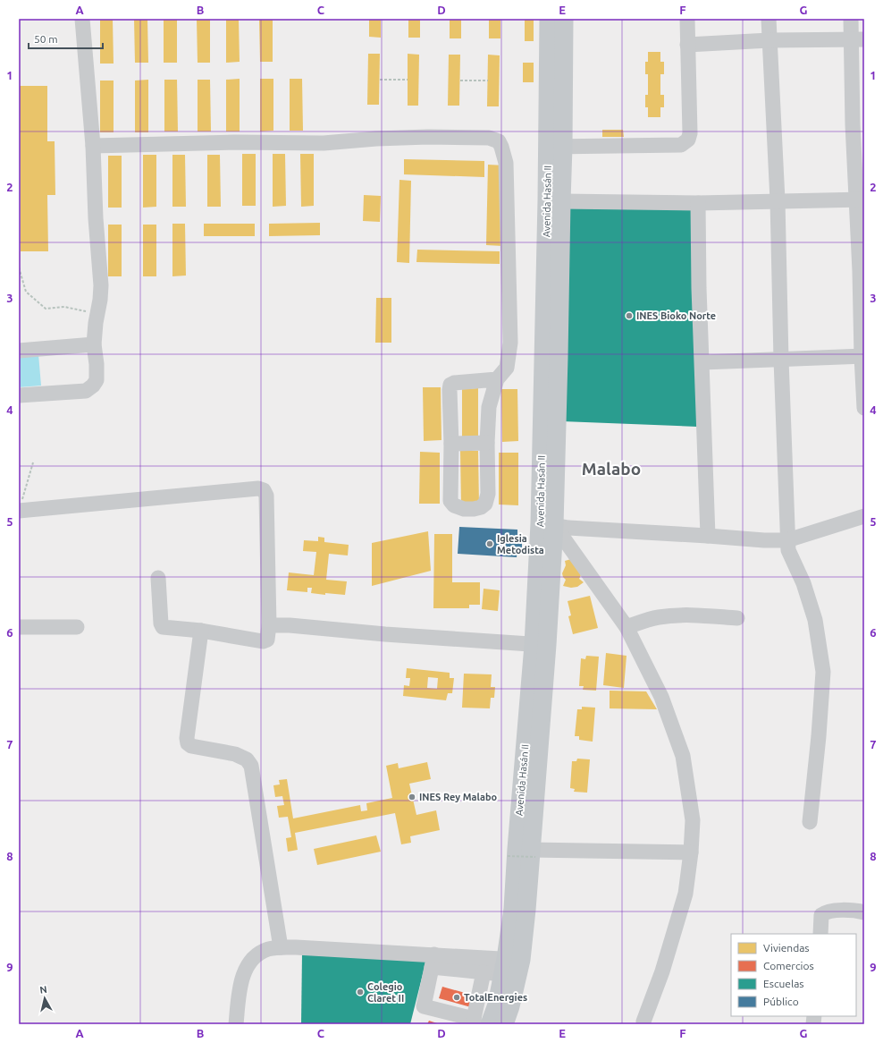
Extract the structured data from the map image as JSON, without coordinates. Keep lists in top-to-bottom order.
{
  "streets": {
    "main road": ["Avenida Hasán II"]
  },
  "districts": ["Malabo"],
  "places": [
    "INES Bioko Norte",
    "Iglesia Metodista",
    "INES Rey Malabo",
    "Colegio Claret II",
    "TotalEnergies"
  ],
  "legend": [
    "Viviendas",
    "Comercios",
    "Escuelas",
    "Público"
  ],
  "scale_bar": "50 m",
  "north": "top",
  "grid": {
    "columns": [
      "A",
      "B",
      "C",
      "D",
      "E",
      "F",
      "G"
    ],
    "rows": [
      "1",
      "2",
      "3",
      "4",
      "5",
      "6",
      "7",
      "8",
      "9"
    ]
  }
}
